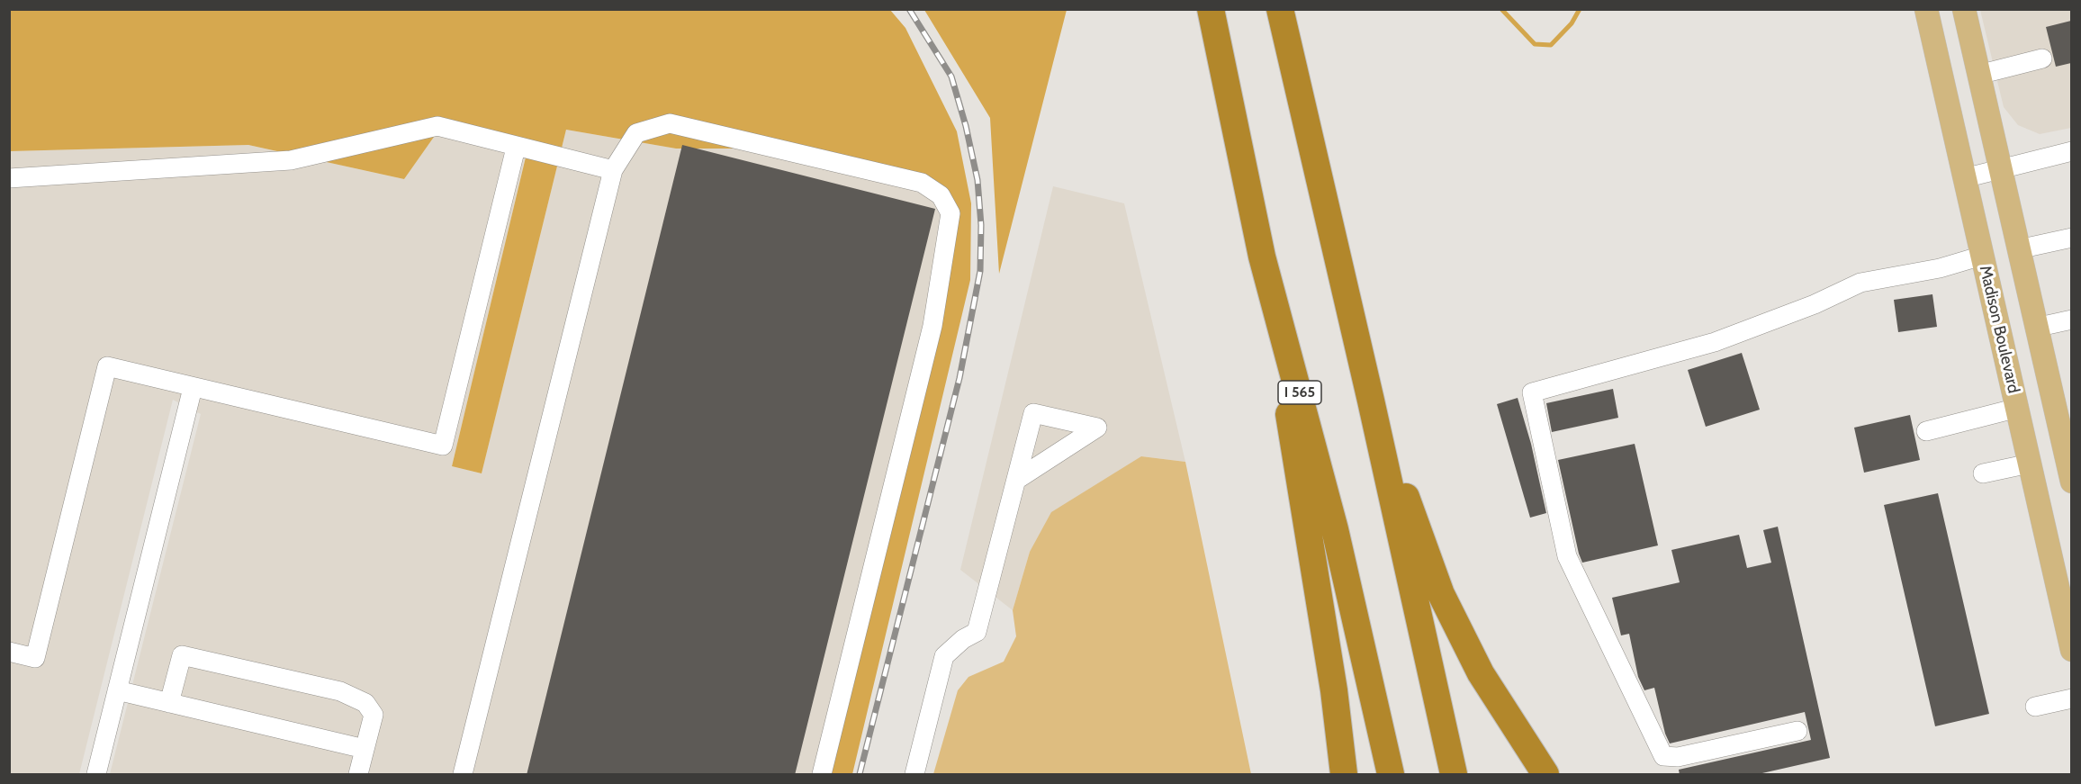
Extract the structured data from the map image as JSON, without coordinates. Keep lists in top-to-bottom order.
{
  "streets": {
    "highway": ["I 565"],
    "main road": ["Madison Boulevard"]
  }
}
